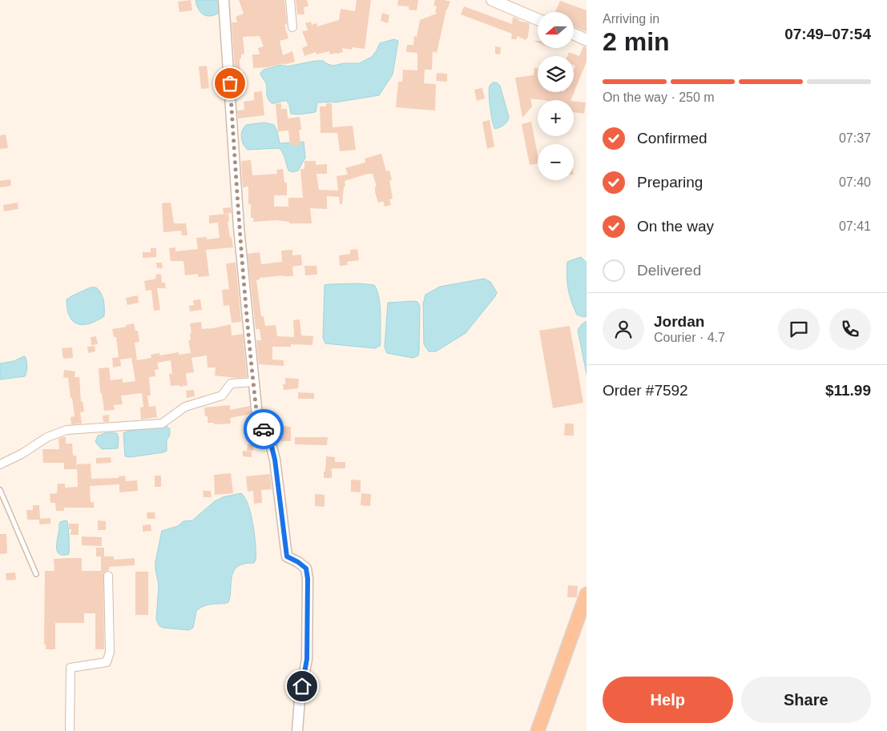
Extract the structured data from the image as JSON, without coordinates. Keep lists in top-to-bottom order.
{
  "north": "left",
  "page": {
    "heading": ["2 min", "Arriving in", "07:49–07:54"],
    "panel": [
      "Jordan",
      "Courier · 4.7",
      "Order #7592",
      "$11.99"
    ],
    "map_buttons": ["+", "−"],
    "bar": "On the way · 250 m",
    "list": [
      ["Confirmed", "07:37"],
      ["Preparing", "07:40"],
      ["On the way", "07:41"],
      "Delivered"
    ],
    "buttons": ["Help", "Share"]
  }
}
